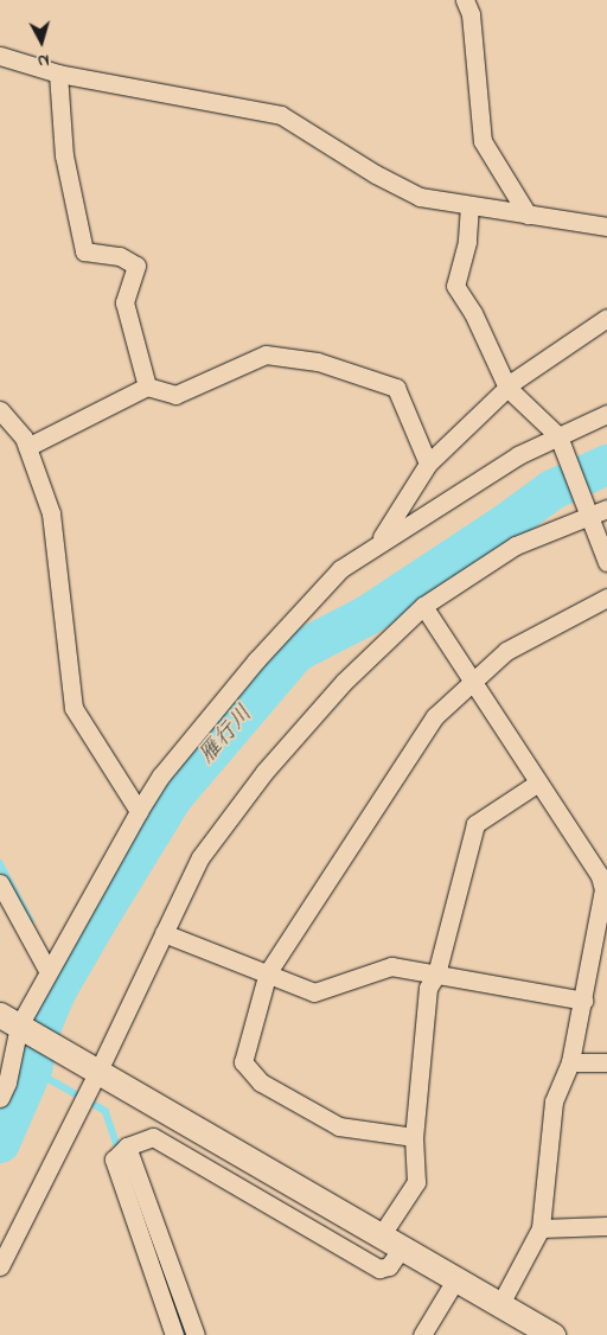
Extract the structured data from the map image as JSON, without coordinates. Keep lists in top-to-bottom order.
{
  "water": ["雁行川"],
  "north": "bottom"
}
